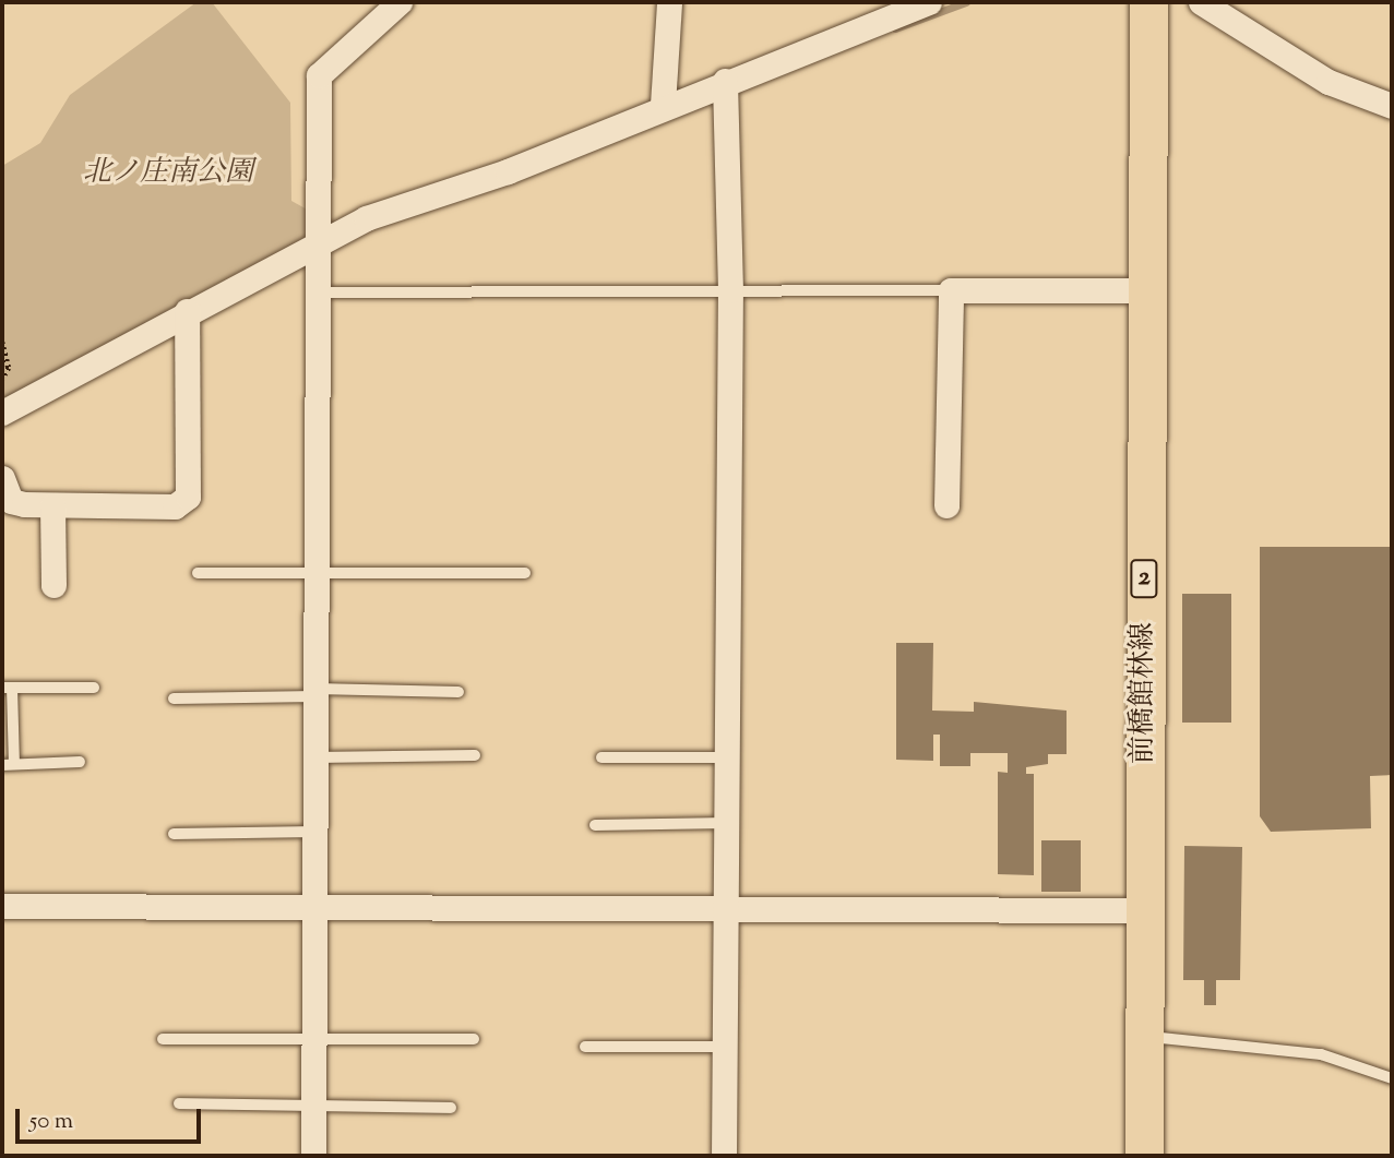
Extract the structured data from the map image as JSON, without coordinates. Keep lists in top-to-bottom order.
{
  "streets": {
    "main road": ["2", "前橋館林線"]
  },
  "parks": ["北ノ庄南公園"],
  "scale_bar": "50 m"
}
